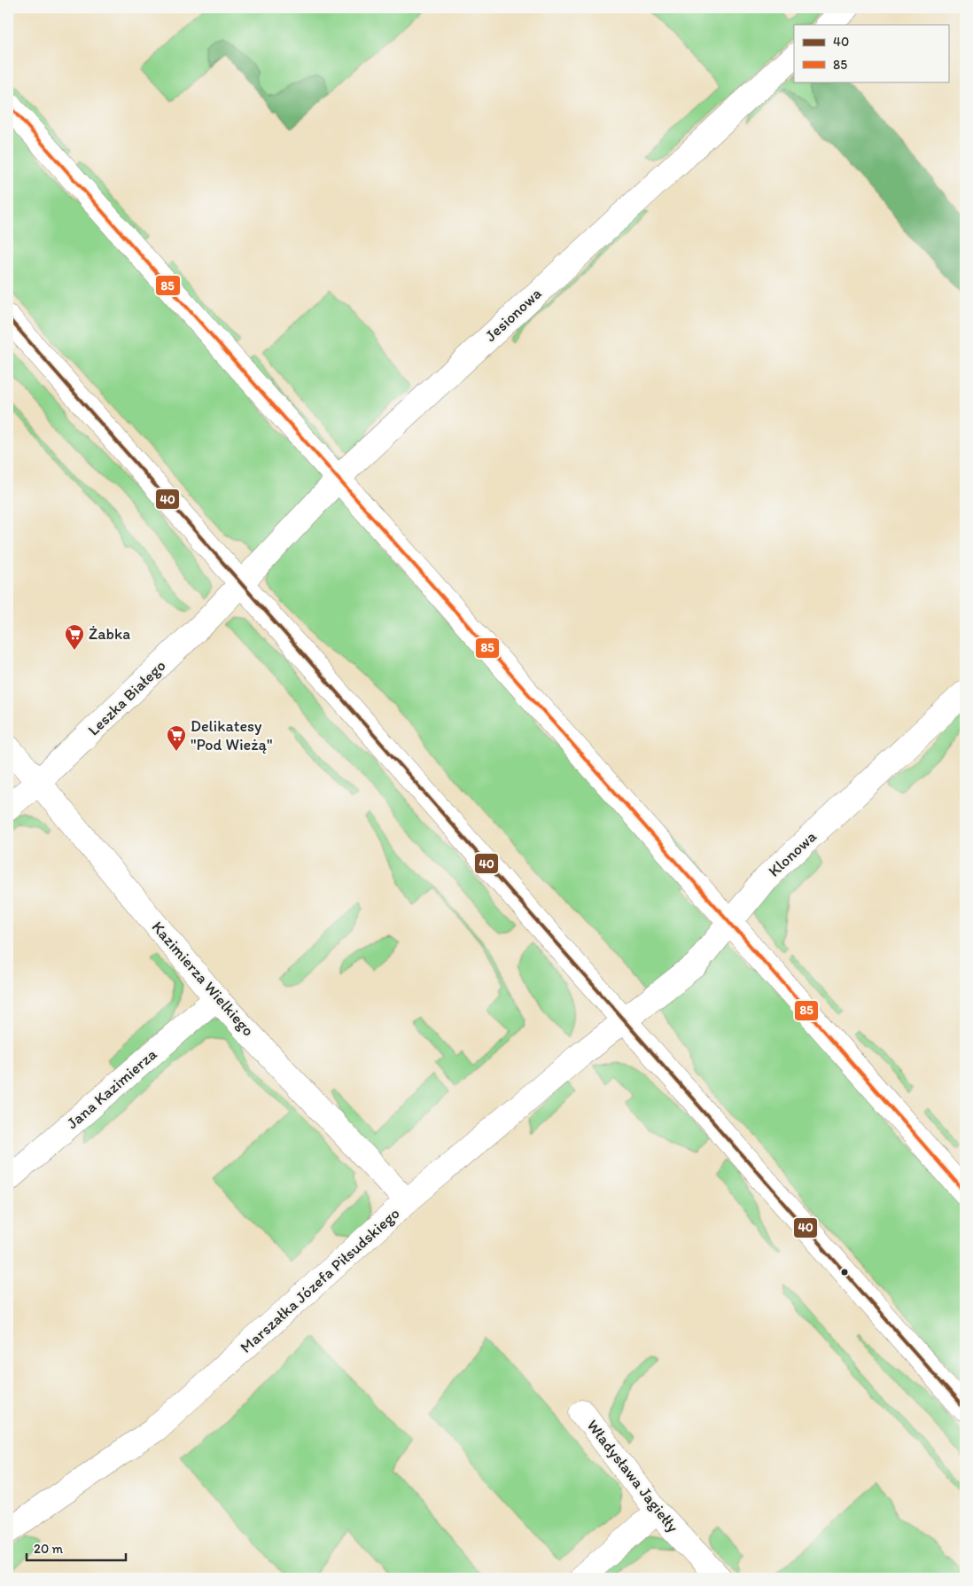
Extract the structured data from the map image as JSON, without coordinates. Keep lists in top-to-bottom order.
{
  "streets": {
    "street": [
      "Jesionowa",
      "Leszka Białego",
      "Klonowa",
      "Kazimierza Wielkiego",
      "Jana Kazimierza",
      "Marszałka Józefa Piłsudskiego",
      "Władysława Jagiełły"
    ]
  },
  "crossings": [
    ["Jesionowa", "Leszka Białego"],
    ["Leszka Białego", "Kazimierza Wielkiego"],
    ["Klonowa", "Marszałka Józefa Piłsudskiego"],
    ["Kazimierza Wielkiego", "Jana Kazimierza"],
    ["Kazimierza Wielkiego", "Marszałka Józefa Piłsudskiego"]
  ],
  "places": {
    "supermarket": ["Żabka", "Delikatesy \"Pod Wieżą\""]
  },
  "lines": ["transit line 85", "transit line 40"],
  "legend": ["40", "85"],
  "scale_bar": "20 m"
}
